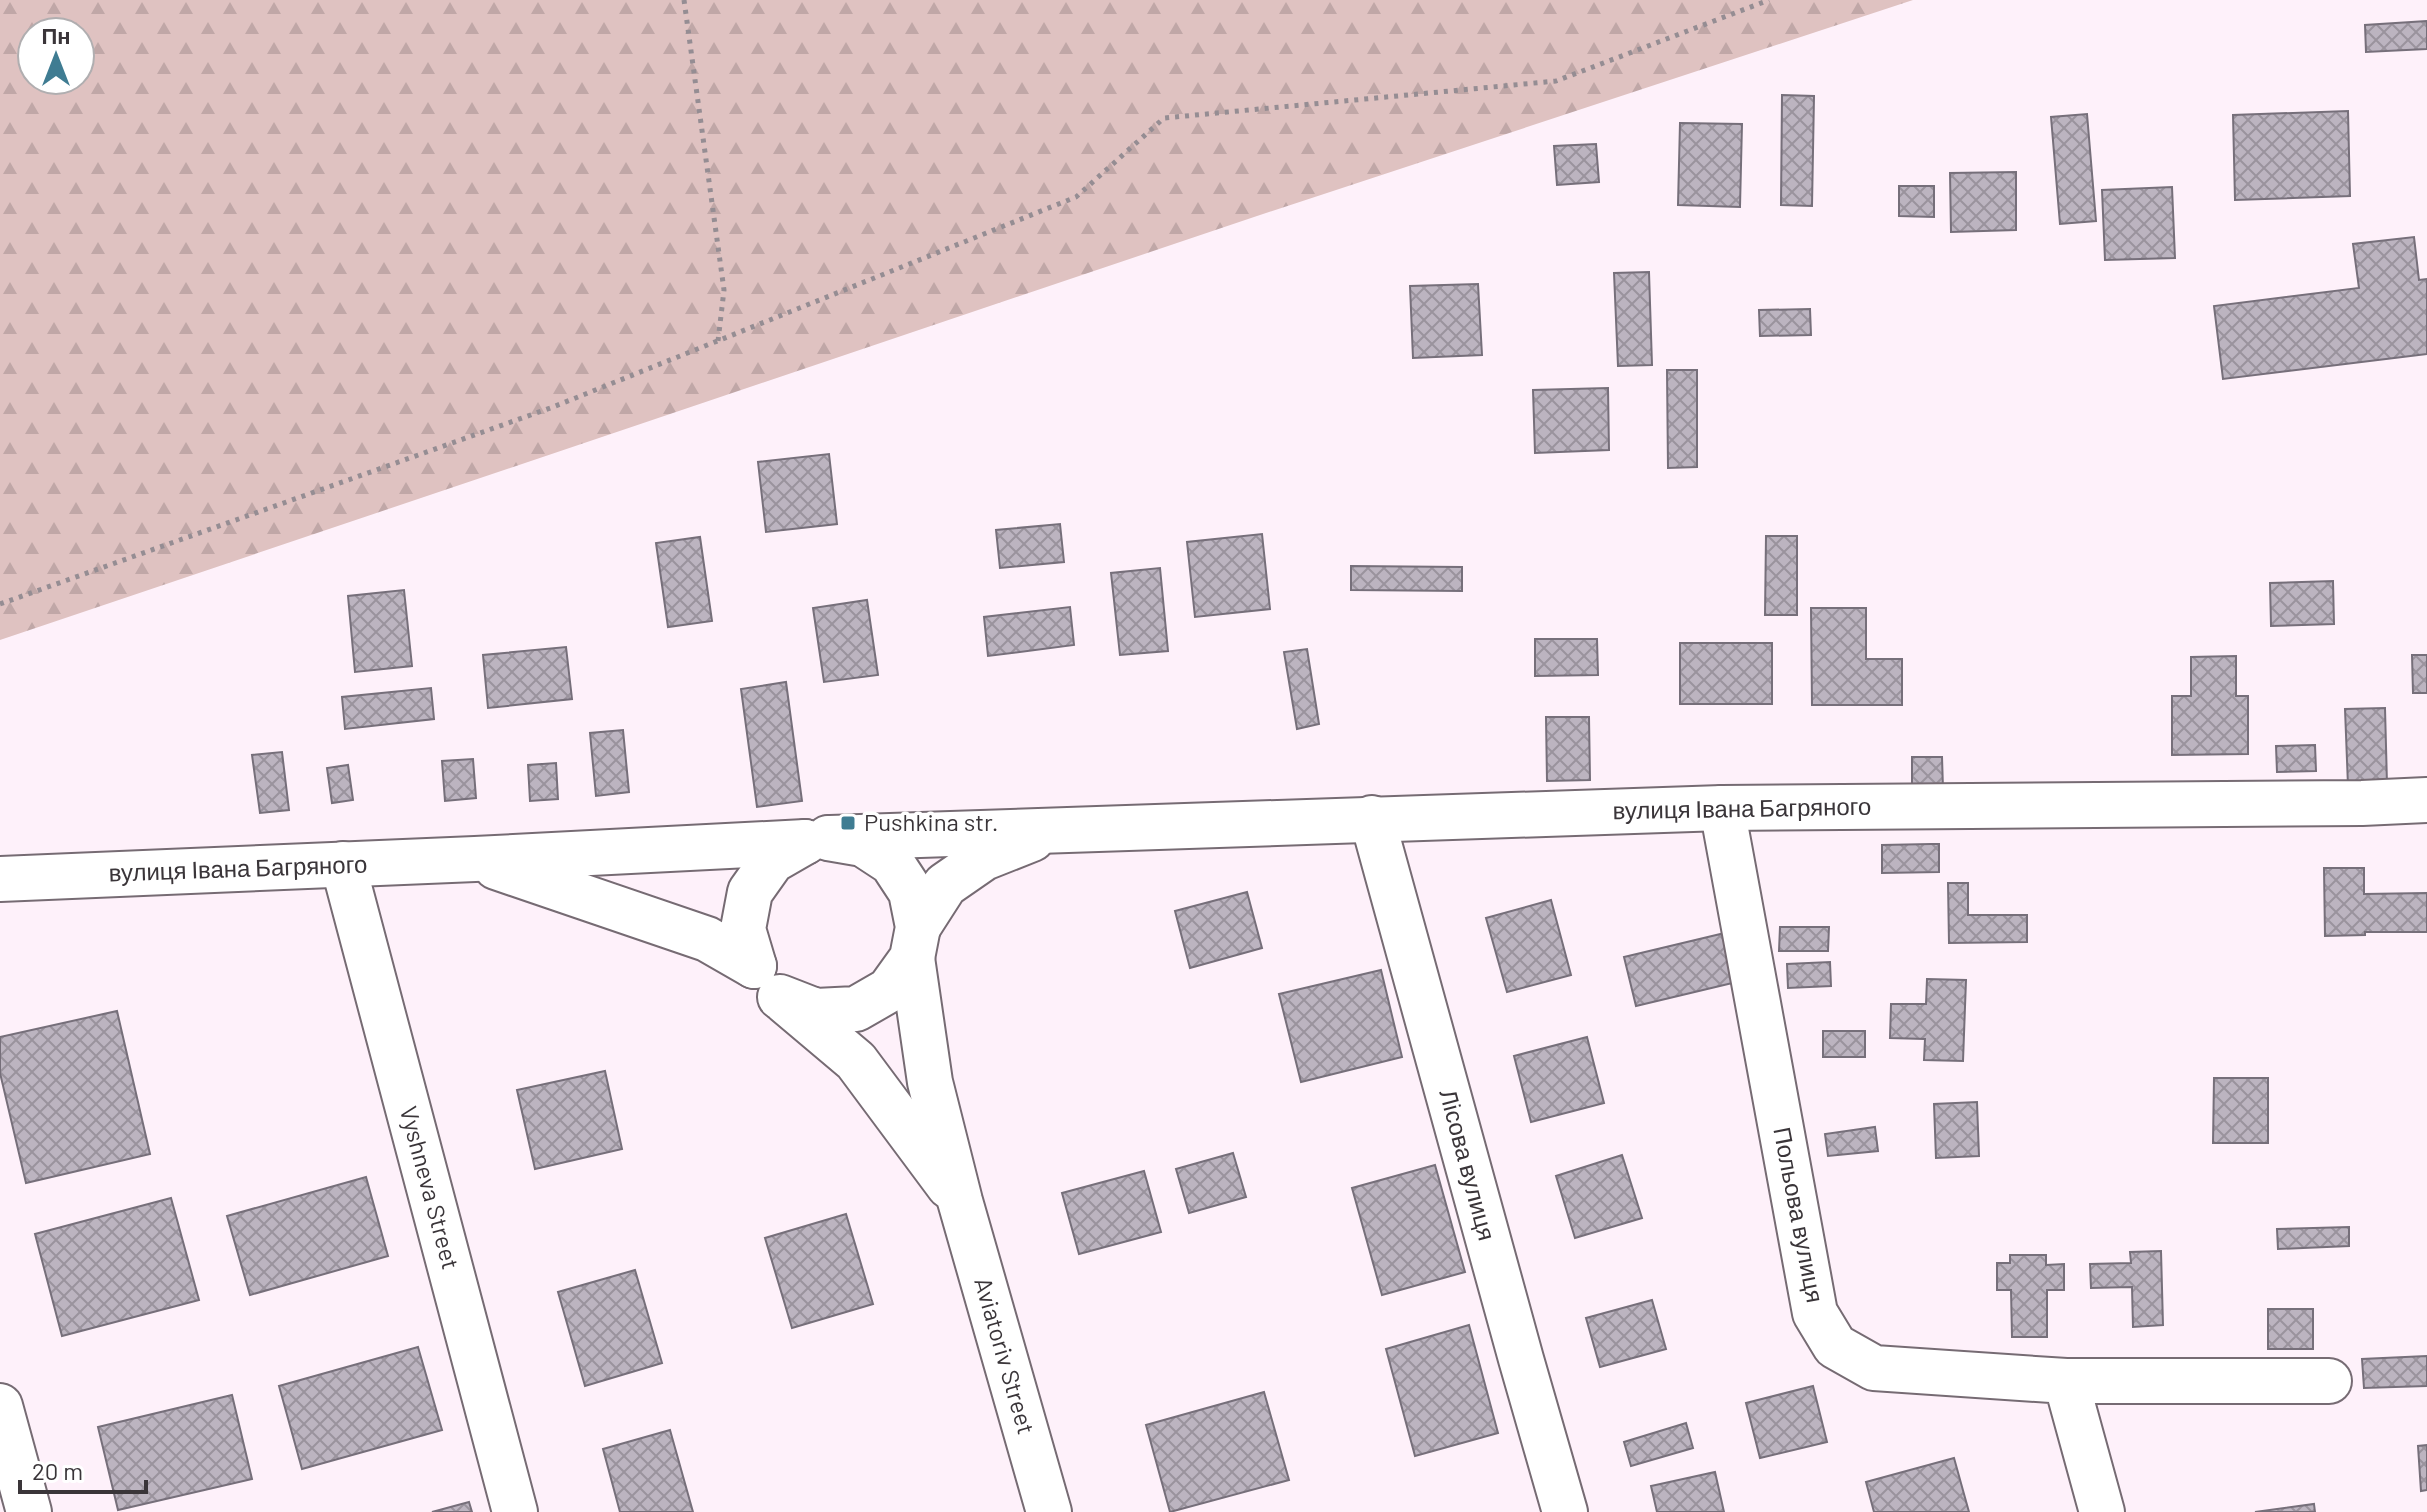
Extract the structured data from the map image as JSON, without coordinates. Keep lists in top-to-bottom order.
{
  "streets": {
    "street": [
      "вулиця Івана Багряного",
      "Лісова вулиця",
      "Vyshneva Street",
      "Польова вулиця",
      "Aviatoriv Street"
    ]
  },
  "crossings": [
    ["вулиця Івана Багряного", "Лісова вулиця"],
    ["вулиця Івана Багряного", "Vyshneva Street"],
    ["вулиця Івана Багряного", "Польова вулиця"],
    ["вулиця Івана Багряного", "Aviatoriv Street"]
  ],
  "places": {
    "transit": ["Pushkina str."]
  },
  "scale_bar": "20 m",
  "north": "top"
}
